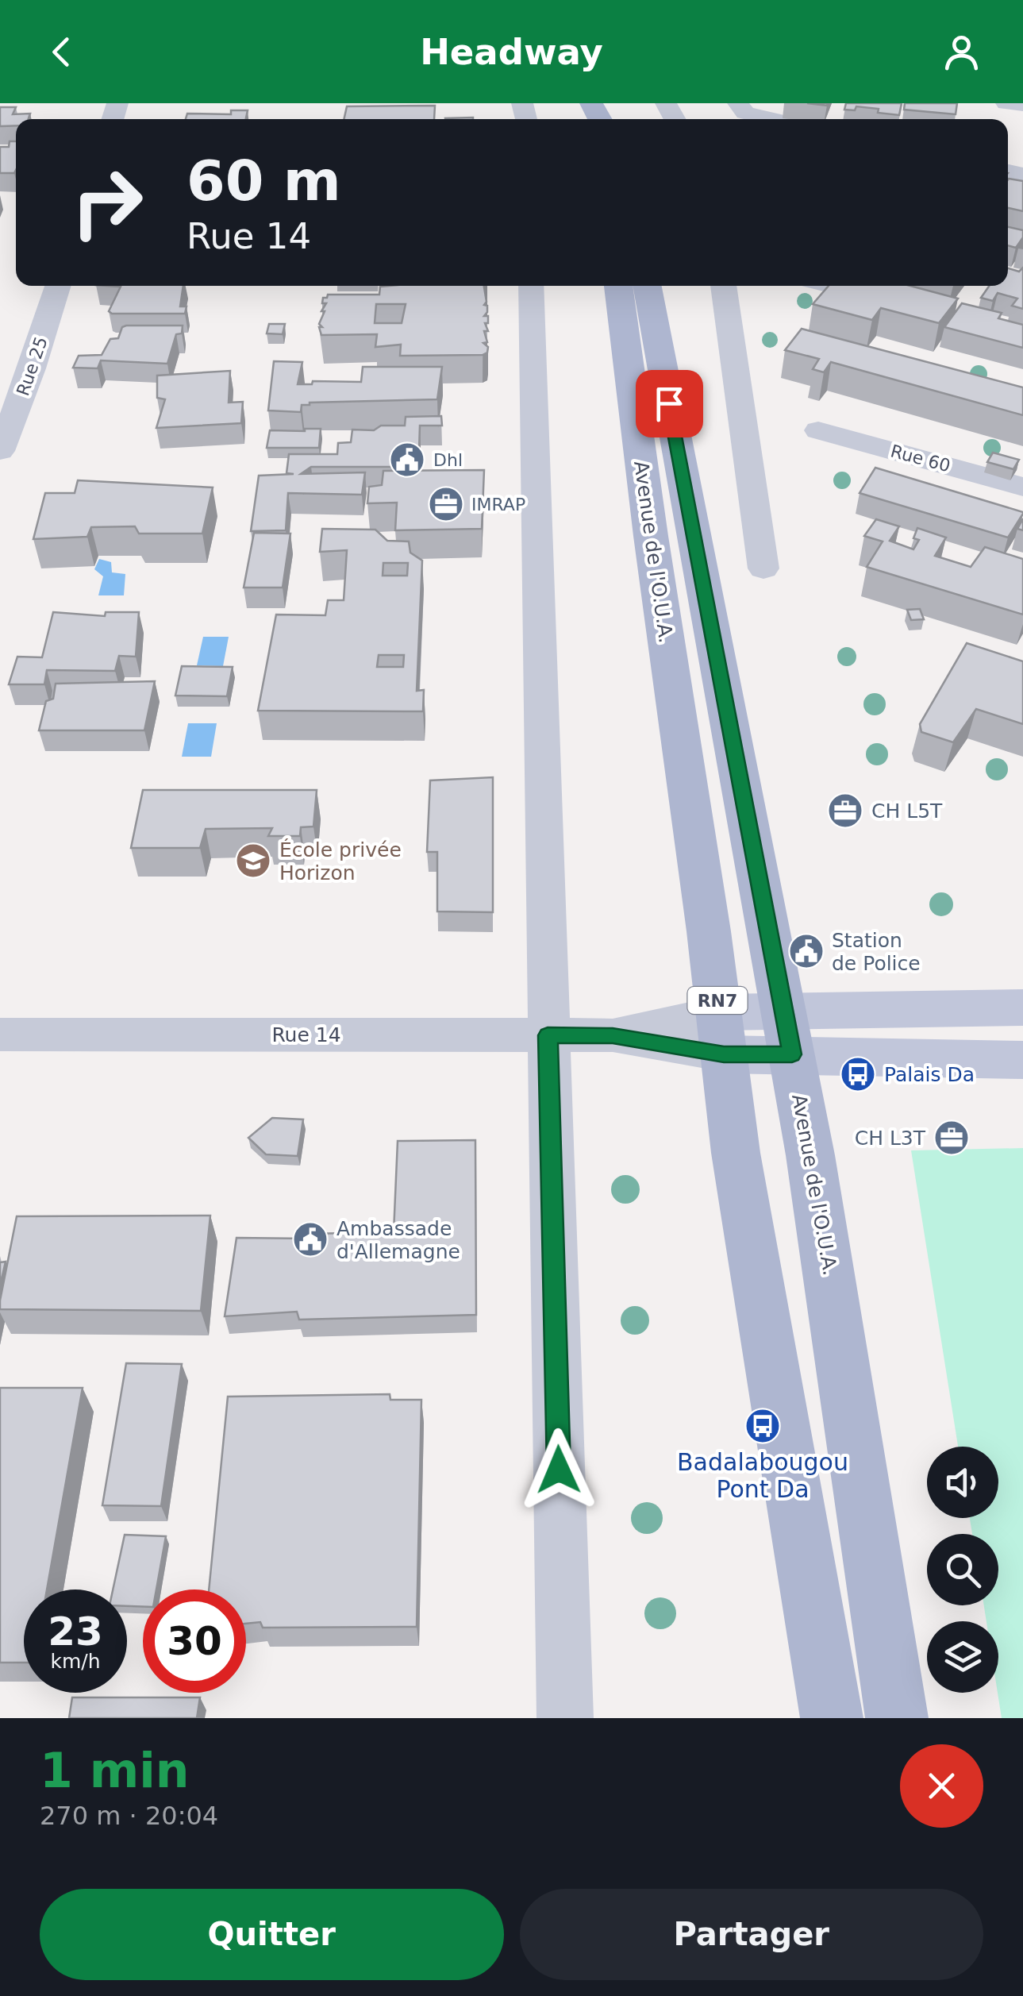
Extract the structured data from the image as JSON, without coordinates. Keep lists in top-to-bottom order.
{
  "streets": {
    "main road": ["Avenue de l'O.U.A.", "RN7"],
    "street": ["Rue 25", "Rue 60", "Rue 14"]
  },
  "crossings": [
    ["Avenue de l'O.U.A.", "Rue 14"]
  ],
  "places": {
    "public building": ["Dhl", "Station de Police", "Ambassade d'Allemagne"],
    "office": ["IMRAP", "CH L5T", "CH L3T"],
    "school or university": ["École privée Horizon"],
    "bus stop": ["Palais Da", "Badalabougou Pont Da"]
  },
  "page": {
    "header": "Headway",
    "turn": ["60 m", "Rue 14"],
    "speed": "23 km/h",
    "limit": "30",
    "heading": ["1 min", "270 m · 20:04"],
    "buttons": ["Quitter", "Partager"]
  }
}
